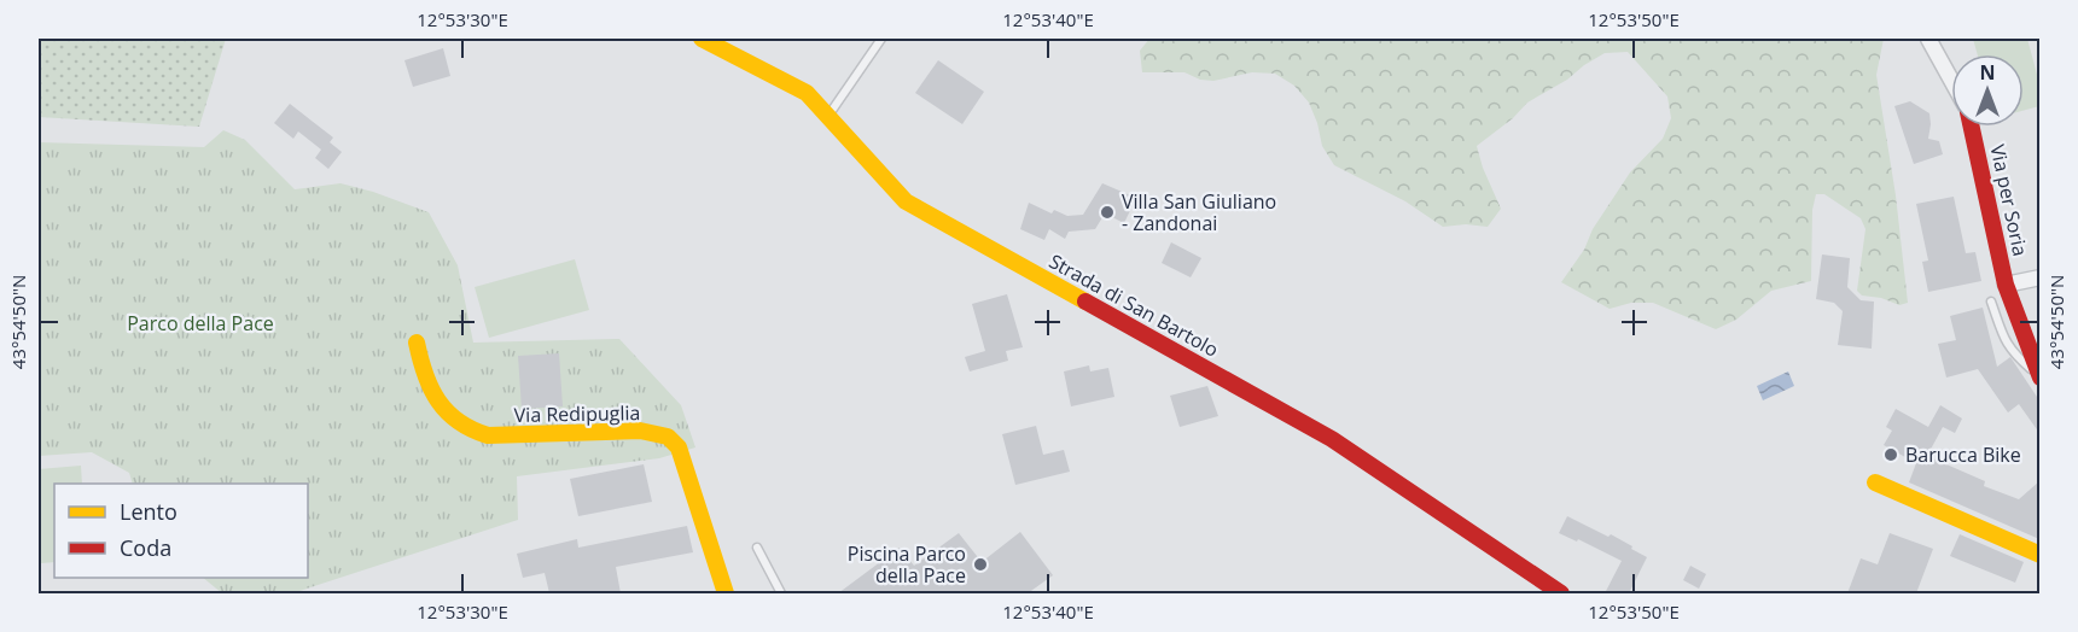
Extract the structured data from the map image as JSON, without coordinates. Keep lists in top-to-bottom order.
{
  "streets": {
    "street": ["Via per Soria", "Strada di San Bartolo", "Via Redipuglia"]
  },
  "parks": ["Parco della Pace"],
  "places": ["Villa San Giuliano - Zandonai", "Barucca Bike", "Piscina Parco della Pace"],
  "legend": ["Lento", "Coda"],
  "north": "top",
  "coordinates": [
    "12°53'30\"E",
    "12°53'40\"E",
    "12°53'50\"E",
    "43°54'50\"N"
  ]
}
